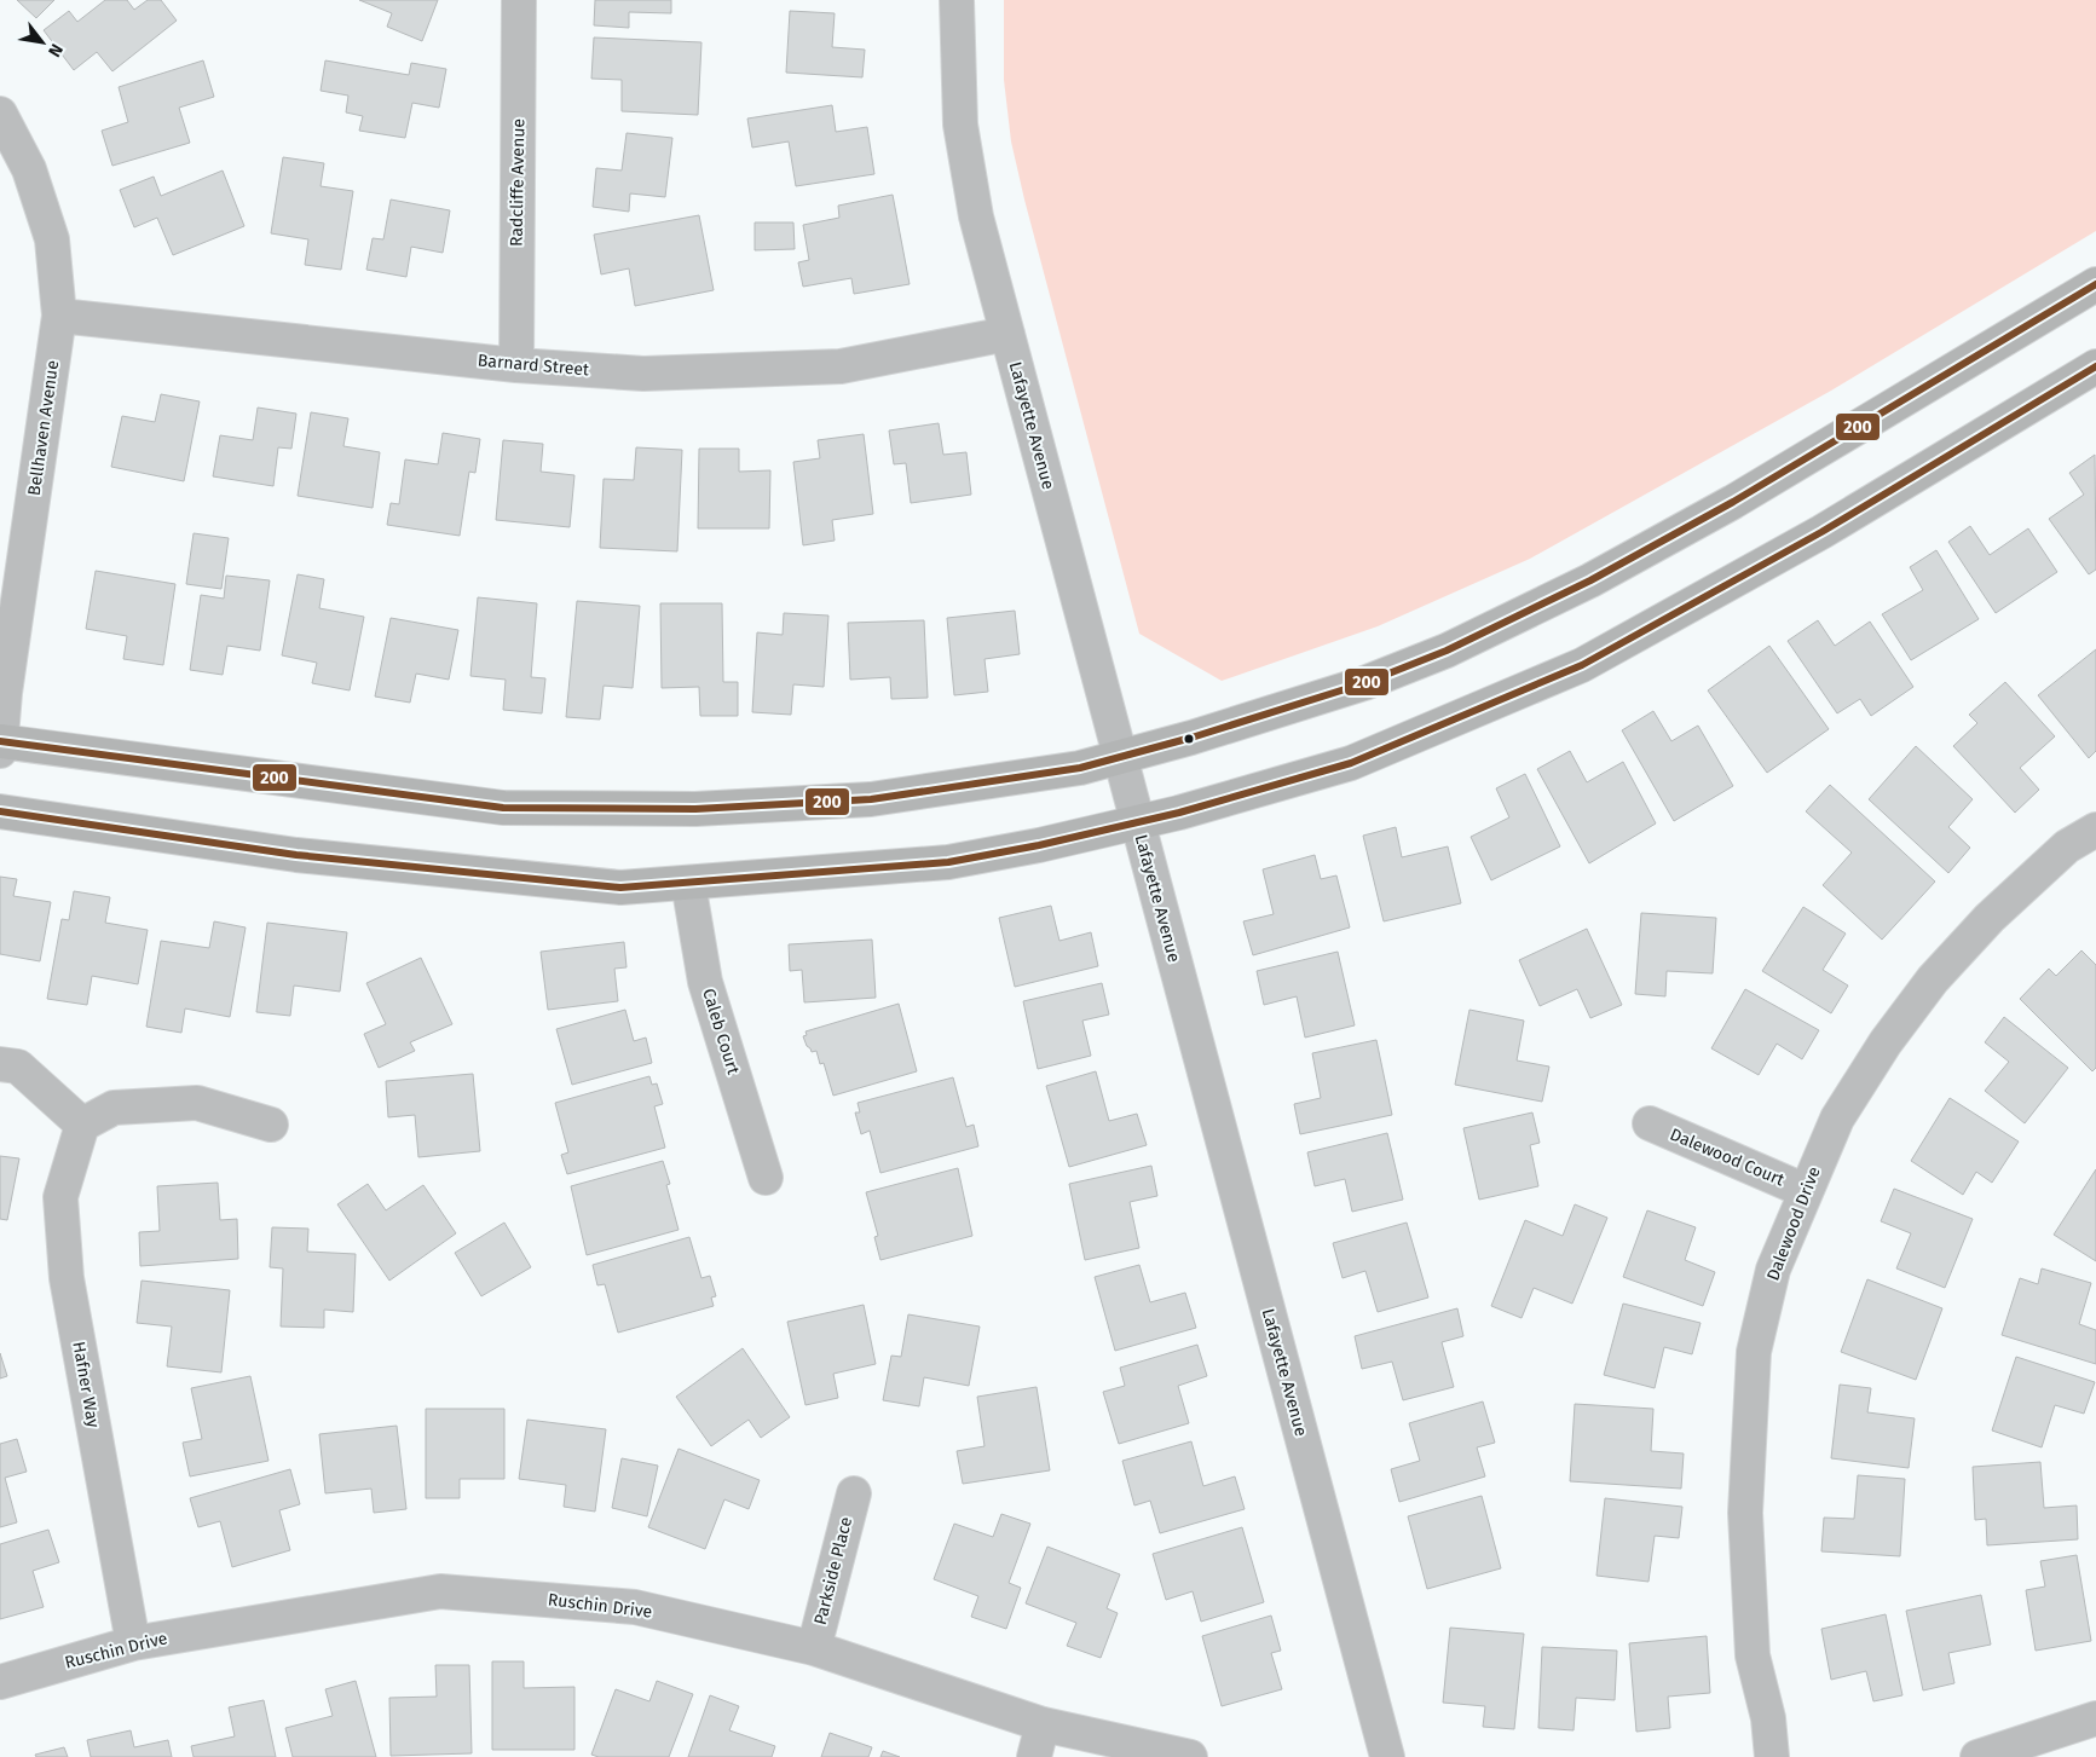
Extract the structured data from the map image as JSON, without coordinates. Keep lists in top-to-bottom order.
{
  "streets": {
    "street": [
      "Radcliffe Avenue",
      "Barnard Street",
      "Lafayette Avenue",
      "Bellhaven Avenue",
      "Caleb Court",
      "Dalewood Court",
      "Dalewood Drive",
      "Hafner Way",
      "Parkside Place",
      "Ruschin Drive"
    ]
  },
  "crossings": [
    ["Radcliffe Avenue", "Barnard Street"],
    ["Barnard Street", "Lafayette Avenue"],
    ["Barnard Street", "Bellhaven Avenue"],
    ["Dalewood Court", "Dalewood Drive"],
    ["Hafner Way", "Ruschin Drive"],
    ["Parkside Place", "Ruschin Drive"]
  ],
  "lines": ["transit line 200"],
  "north": "bottom right"
}
